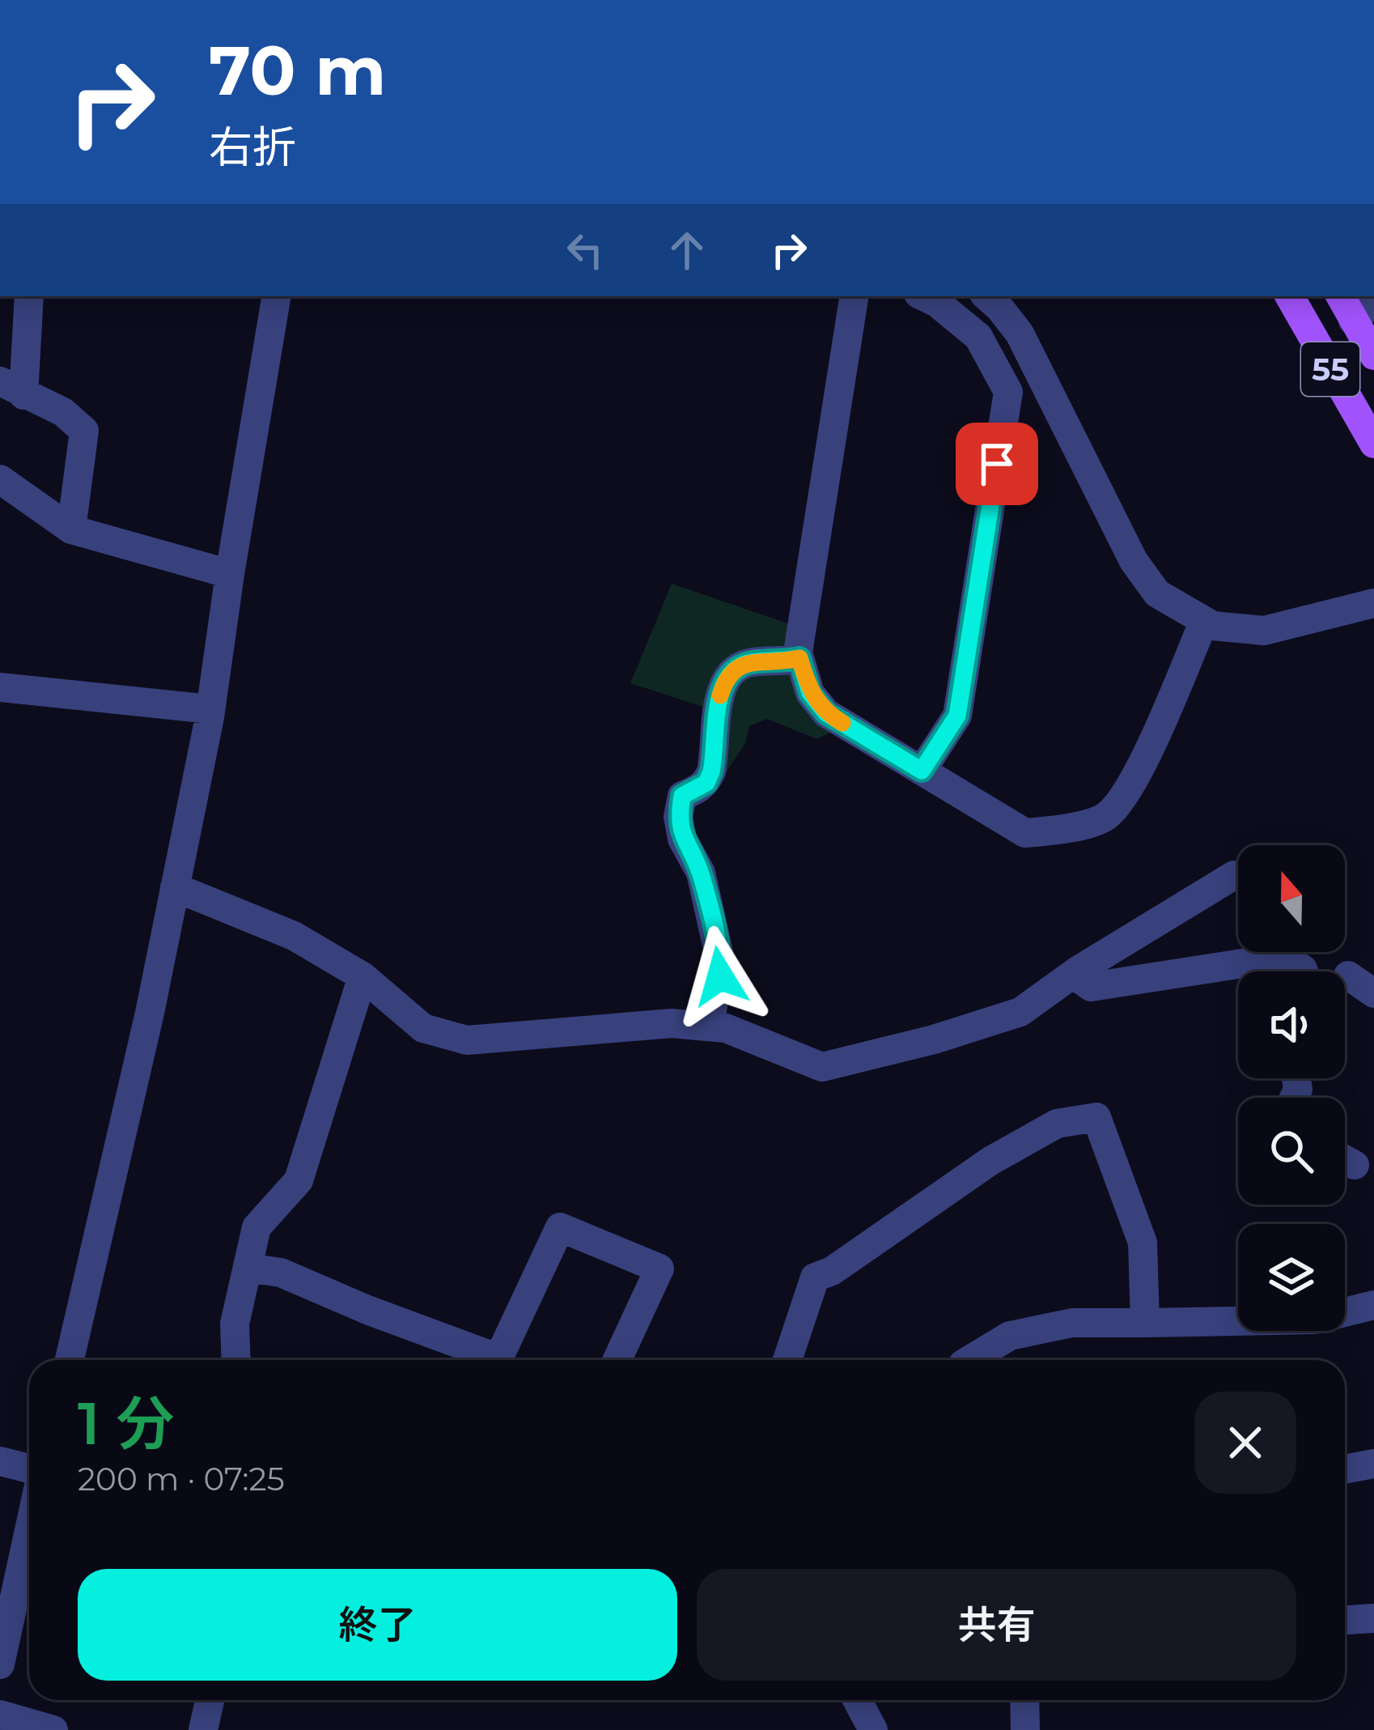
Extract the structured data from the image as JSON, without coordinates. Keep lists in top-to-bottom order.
{
  "streets": {
    "main road": ["55"]
  },
  "north": "top",
  "page": {
    "turn": ["70 m", "右折"],
    "heading": ["1 分", "200 m · 07:25"],
    "buttons": ["終了", "共有"]
  }
}
